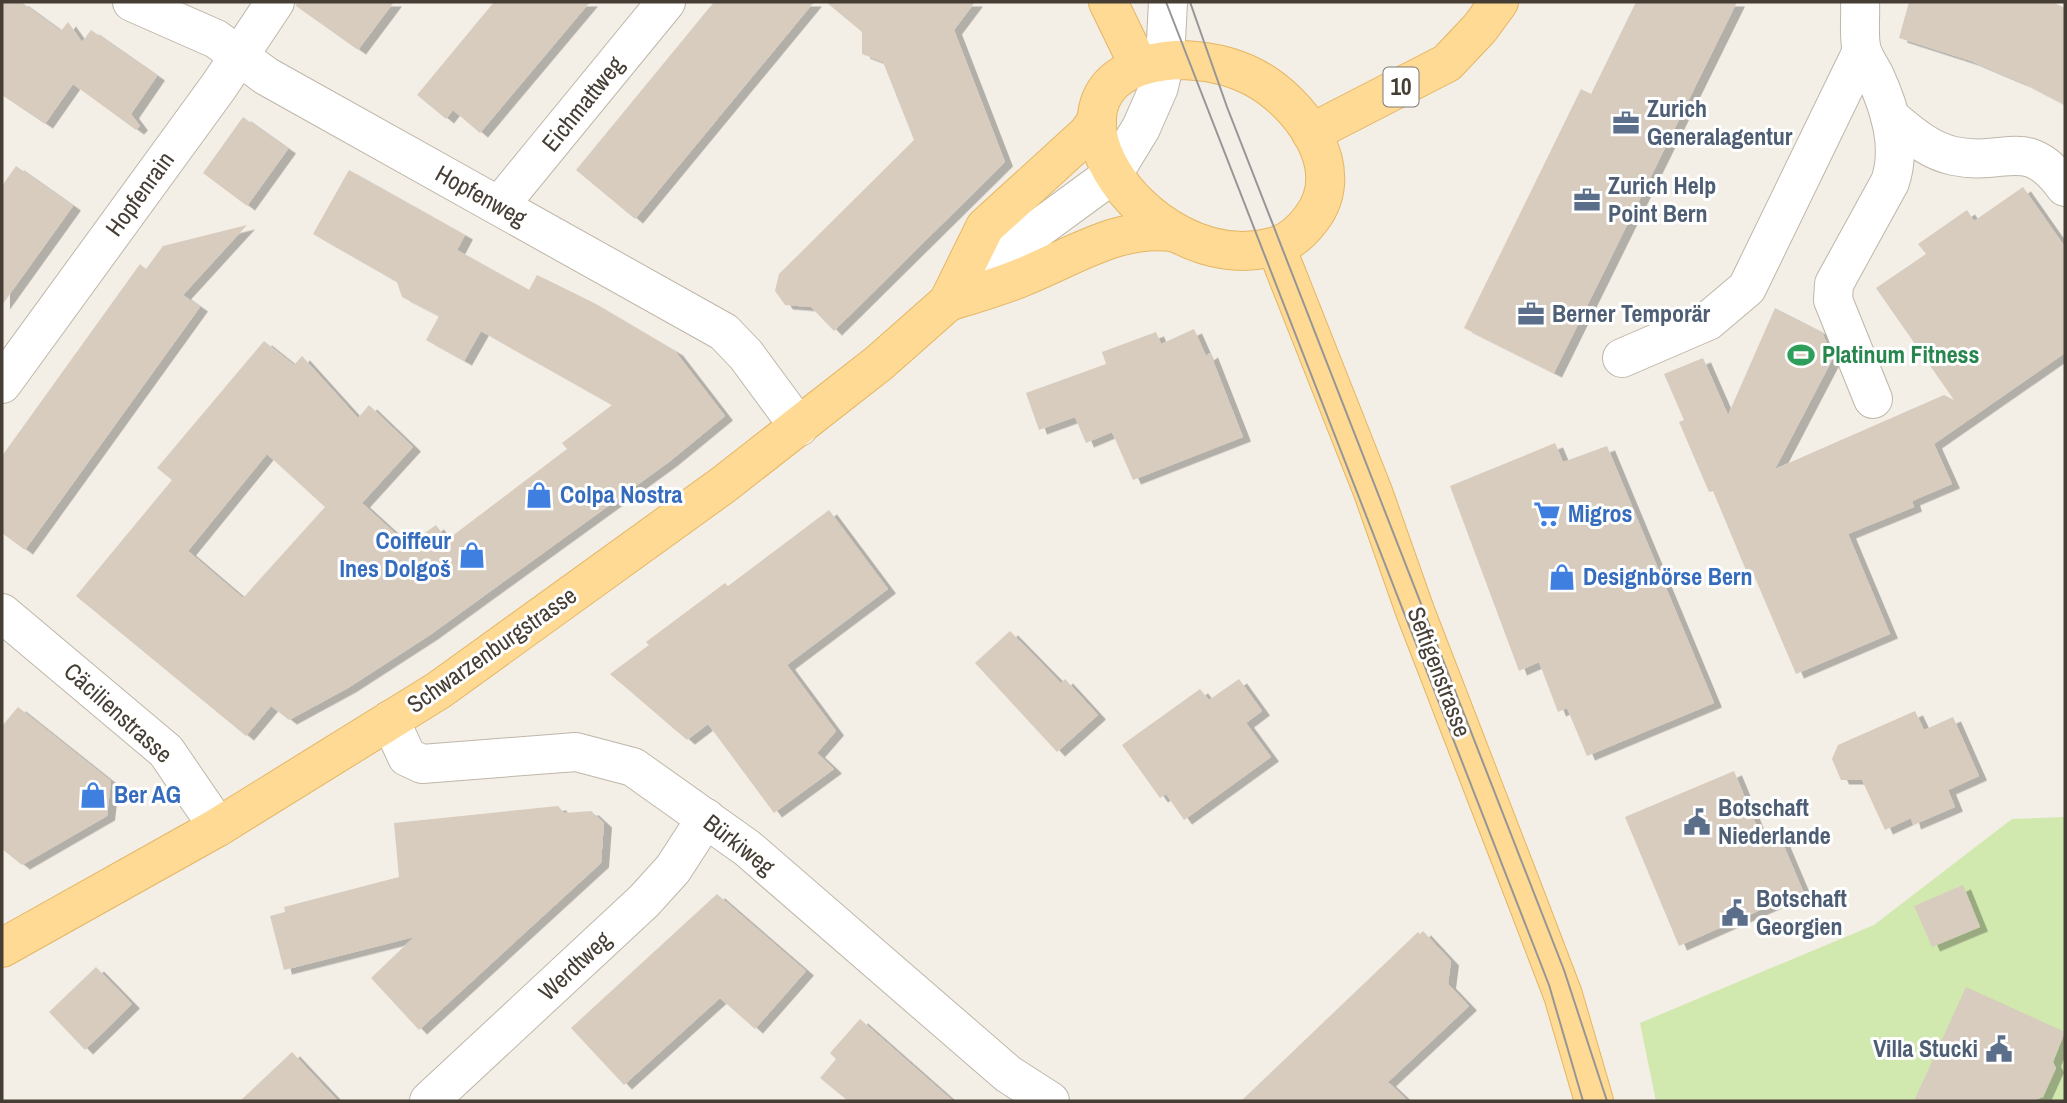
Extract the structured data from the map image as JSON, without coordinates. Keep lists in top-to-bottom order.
{
  "streets": {
    "main road": ["10", "Schwarzenburgstrasse", "Seftigenstrasse"],
    "street": [
      "Eichmattweg",
      "Hopfenrain",
      "Hopfenweg",
      "Cäcilienstrasse",
      "Bürkiweg",
      "Werdtweg"
    ]
  },
  "crossings": [
    ["10", "Schwarzenburgstrasse"],
    ["10", "Seftigenstrasse"],
    ["Eichmattweg", "Hopfenweg"],
    ["Hopfenrain", "Hopfenweg"],
    ["Hopfenweg", "Schwarzenburgstrasse"],
    ["Schwarzenburgstrasse", "Seftigenstrasse"],
    ["Schwarzenburgstrasse", "Cäcilienstrasse"],
    ["Schwarzenburgstrasse", "Bürkiweg"],
    ["Bürkiweg", "Werdtweg"]
  ],
  "places": {
    "office": ["Zurich Generalagentur", "Zurich Help Point Bern", "Berner Temporär"],
    "sports": ["Platinum Fitness"],
    "shop": [
      "Colpa Nostra",
      "Coiffeur Ines Dolgoš",
      "Designbörse Bern",
      "Ber AG"
    ],
    "supermarket": ["Migros"],
    "public building": ["Botschaft Niederlande", "Botschaft Georgien", "Villa Stucki"]
  }
}
